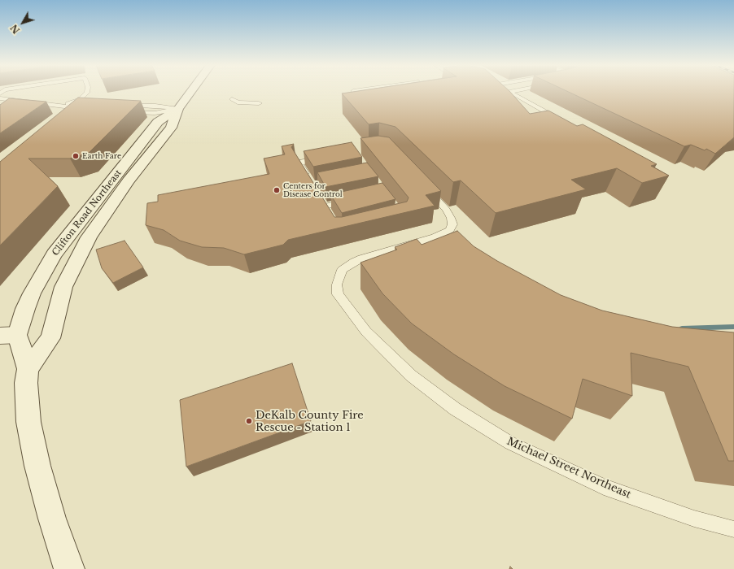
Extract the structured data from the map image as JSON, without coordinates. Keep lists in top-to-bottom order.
{
  "streets": {
    "main road": ["Clifton Road Northeast"],
    "lane": ["Michael Street Northeast"]
  },
  "places": ["Earth Fare", "Centers for Disease Control", "DeKalb County Fire Rescue - Station 1"],
  "north": "bottom left"
}
